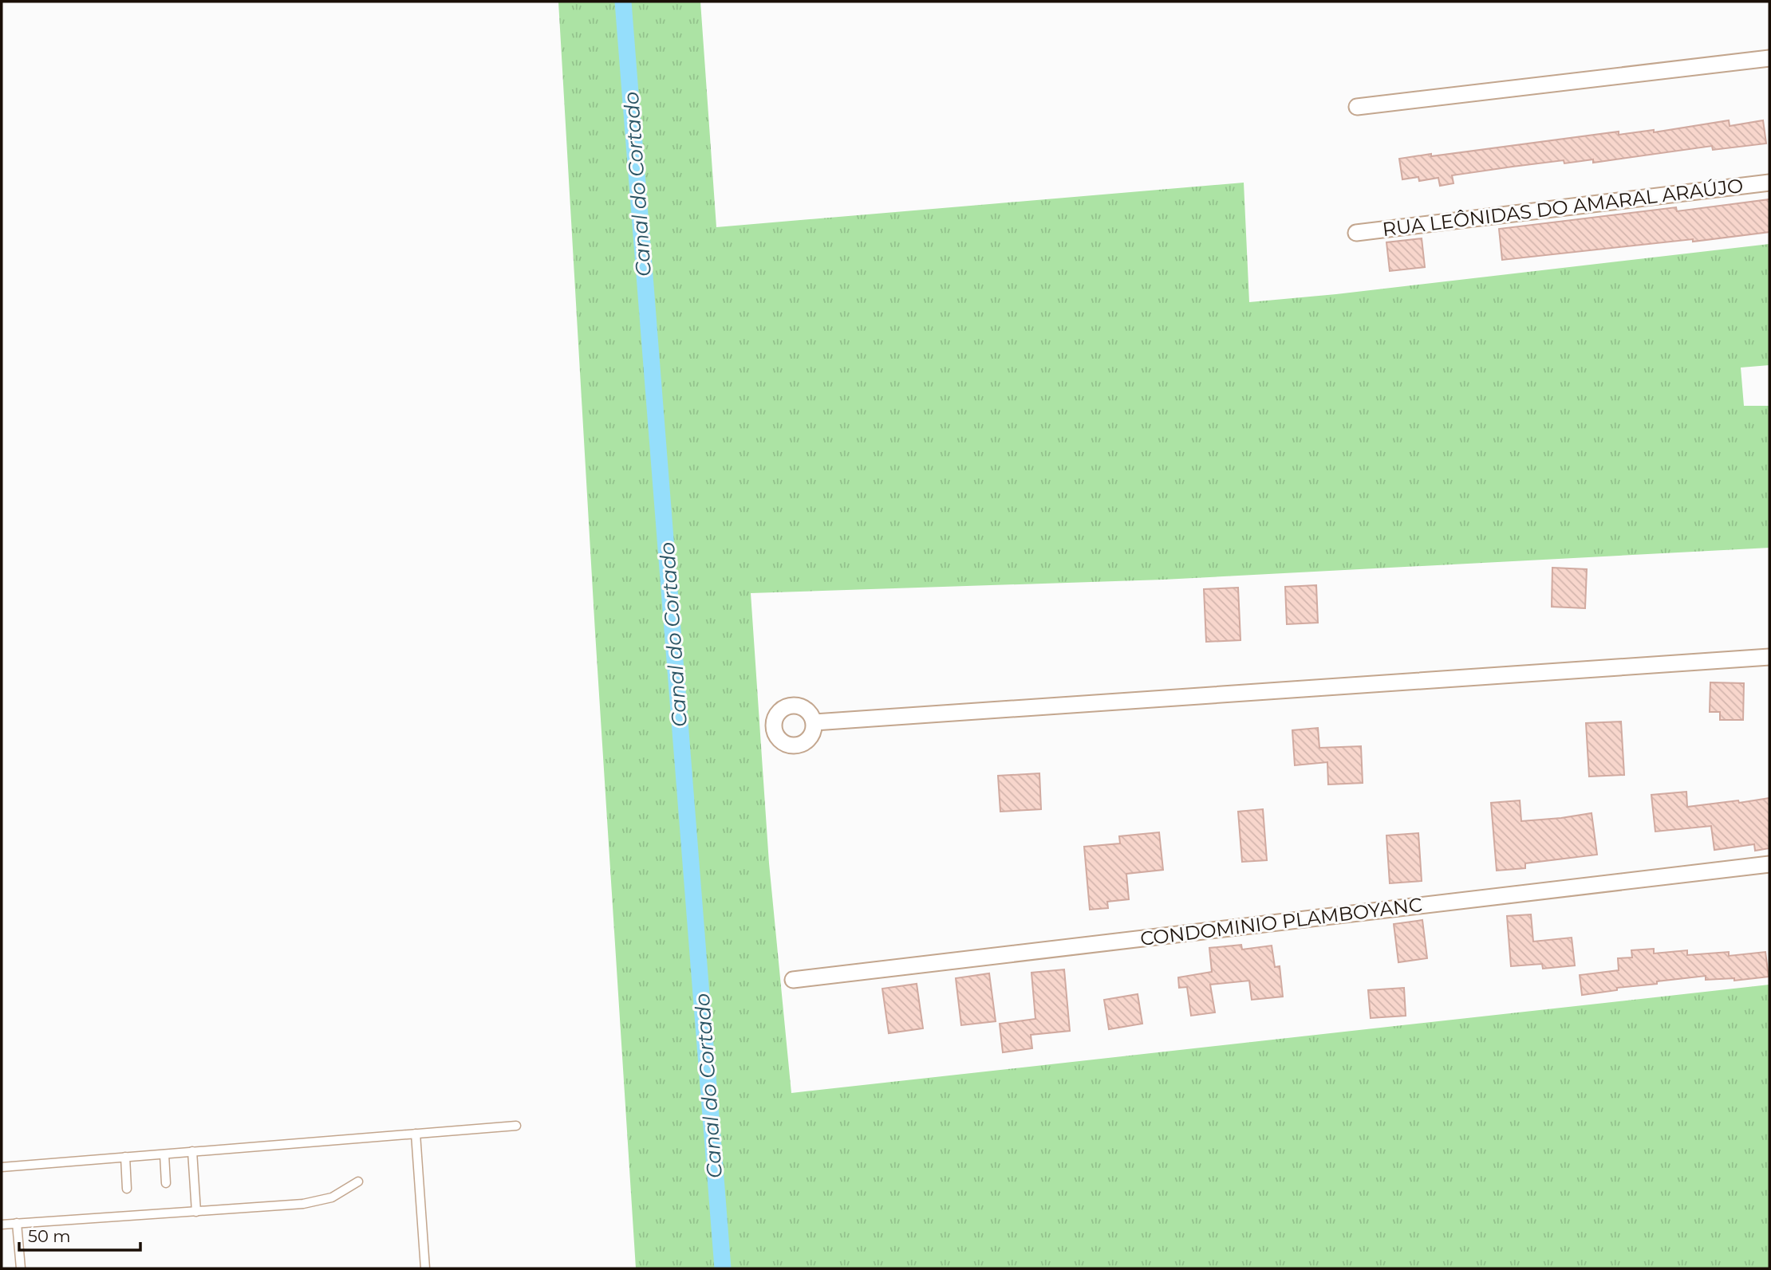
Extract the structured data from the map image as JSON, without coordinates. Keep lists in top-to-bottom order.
{
  "streets": {
    "street": ["RUA LEÔNIDAS DO AMARAL ARAÚJO", "CONDOMINIO PLAMBOYANC"]
  },
  "water": ["Canal do Cortado"],
  "scale_bar": "50 m"
}
